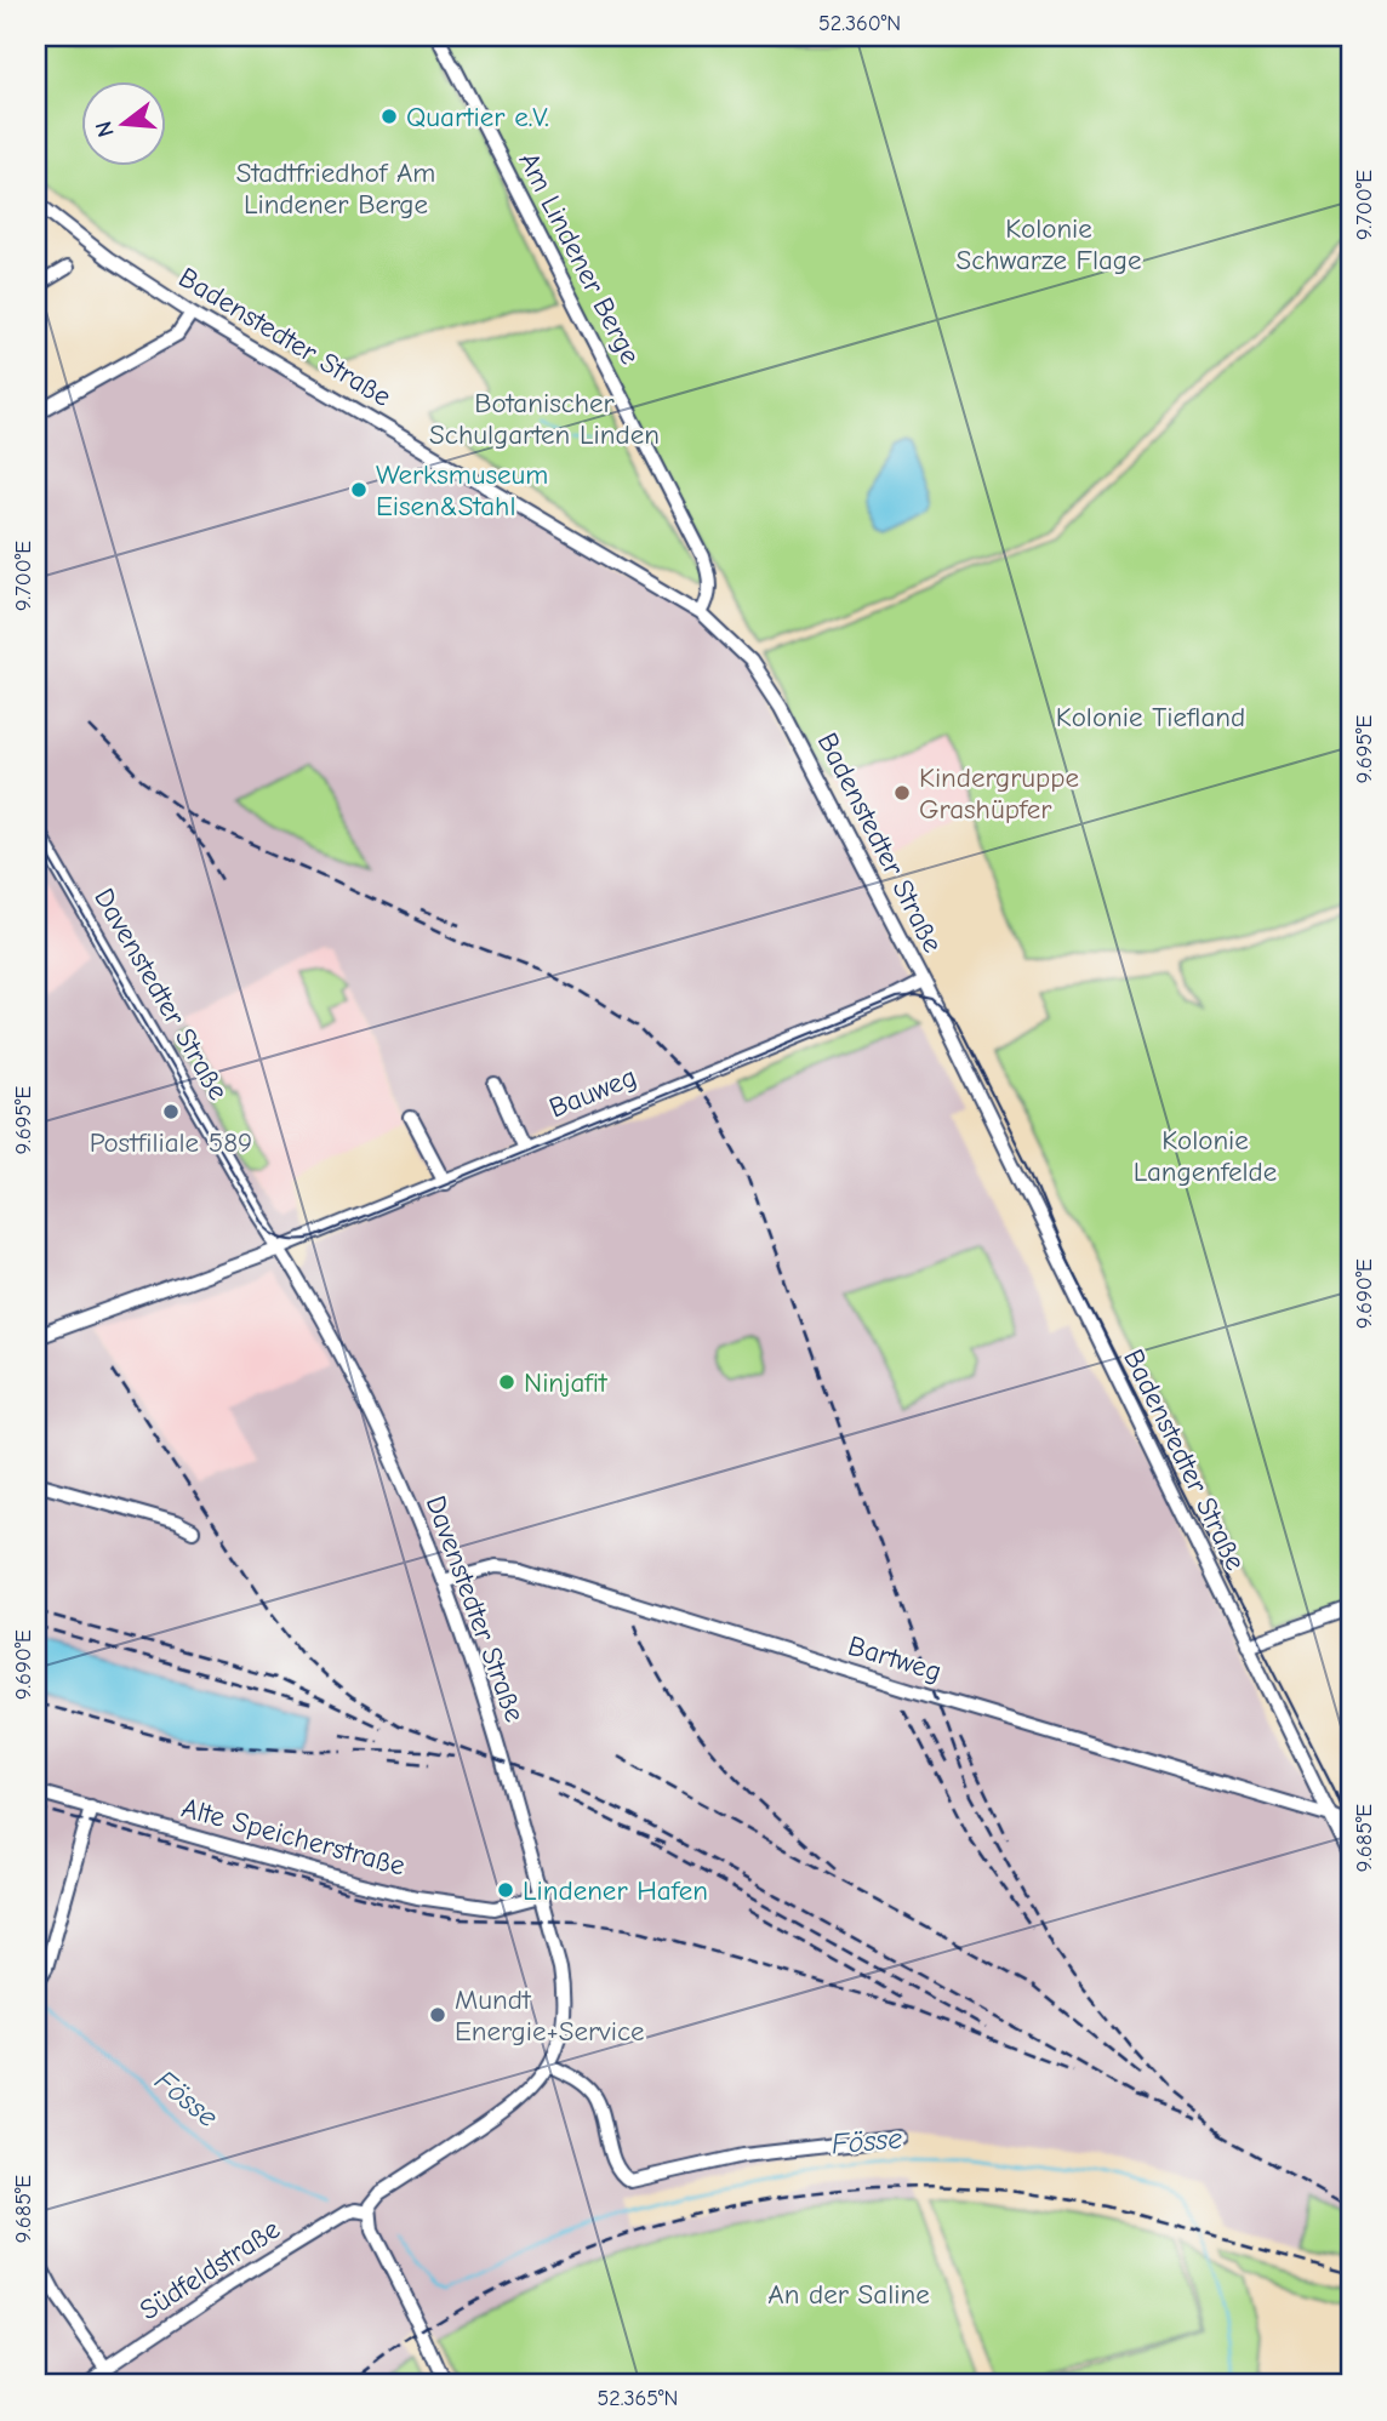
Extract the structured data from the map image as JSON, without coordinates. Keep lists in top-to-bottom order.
{
  "streets": {
    "street": [
      "Am Lindener Berge",
      "Badenstedter Straße",
      "Davenstedter Straße",
      "Bauweg",
      "Bartweg",
      "Alte Speicherstraße",
      "Südfeldstraße"
    ]
  },
  "crossings": [
    ["Am Lindener Berge", "Badenstedter Straße"],
    ["Badenstedter Straße", "Bauweg"],
    ["Badenstedter Straße", "Bartweg"],
    ["Davenstedter Straße", "Bauweg"],
    ["Davenstedter Straße", "Bartweg"],
    ["Davenstedter Straße", "Alte Speicherstraße"],
    ["Davenstedter Straße", "Südfeldstraße"]
  ],
  "water": ["Fösse"],
  "parks": [
    "Stadtfriedhof Am Lindener Berge",
    "Kolonie Schwarze Flage",
    "Botanischer Schulgarten Linden",
    "Kolonie Tiefland",
    "Kolonie Langenfelde",
    "An der Saline"
  ],
  "places": [
    "Quartier e.V.",
    "Werksmuseum Eisen&Stahl",
    "Kindergruppe Grashüpfer",
    "Postfiliale 589",
    "Ninjafit",
    "Lindener Hafen",
    "Mundt Energie+Service"
  ],
  "north": "left",
  "coordinates": [
    "52.360°N",
    "9.700°E",
    "9.695°E",
    "9.690°E",
    "9.685°E",
    "52.365°N"
  ]
}
